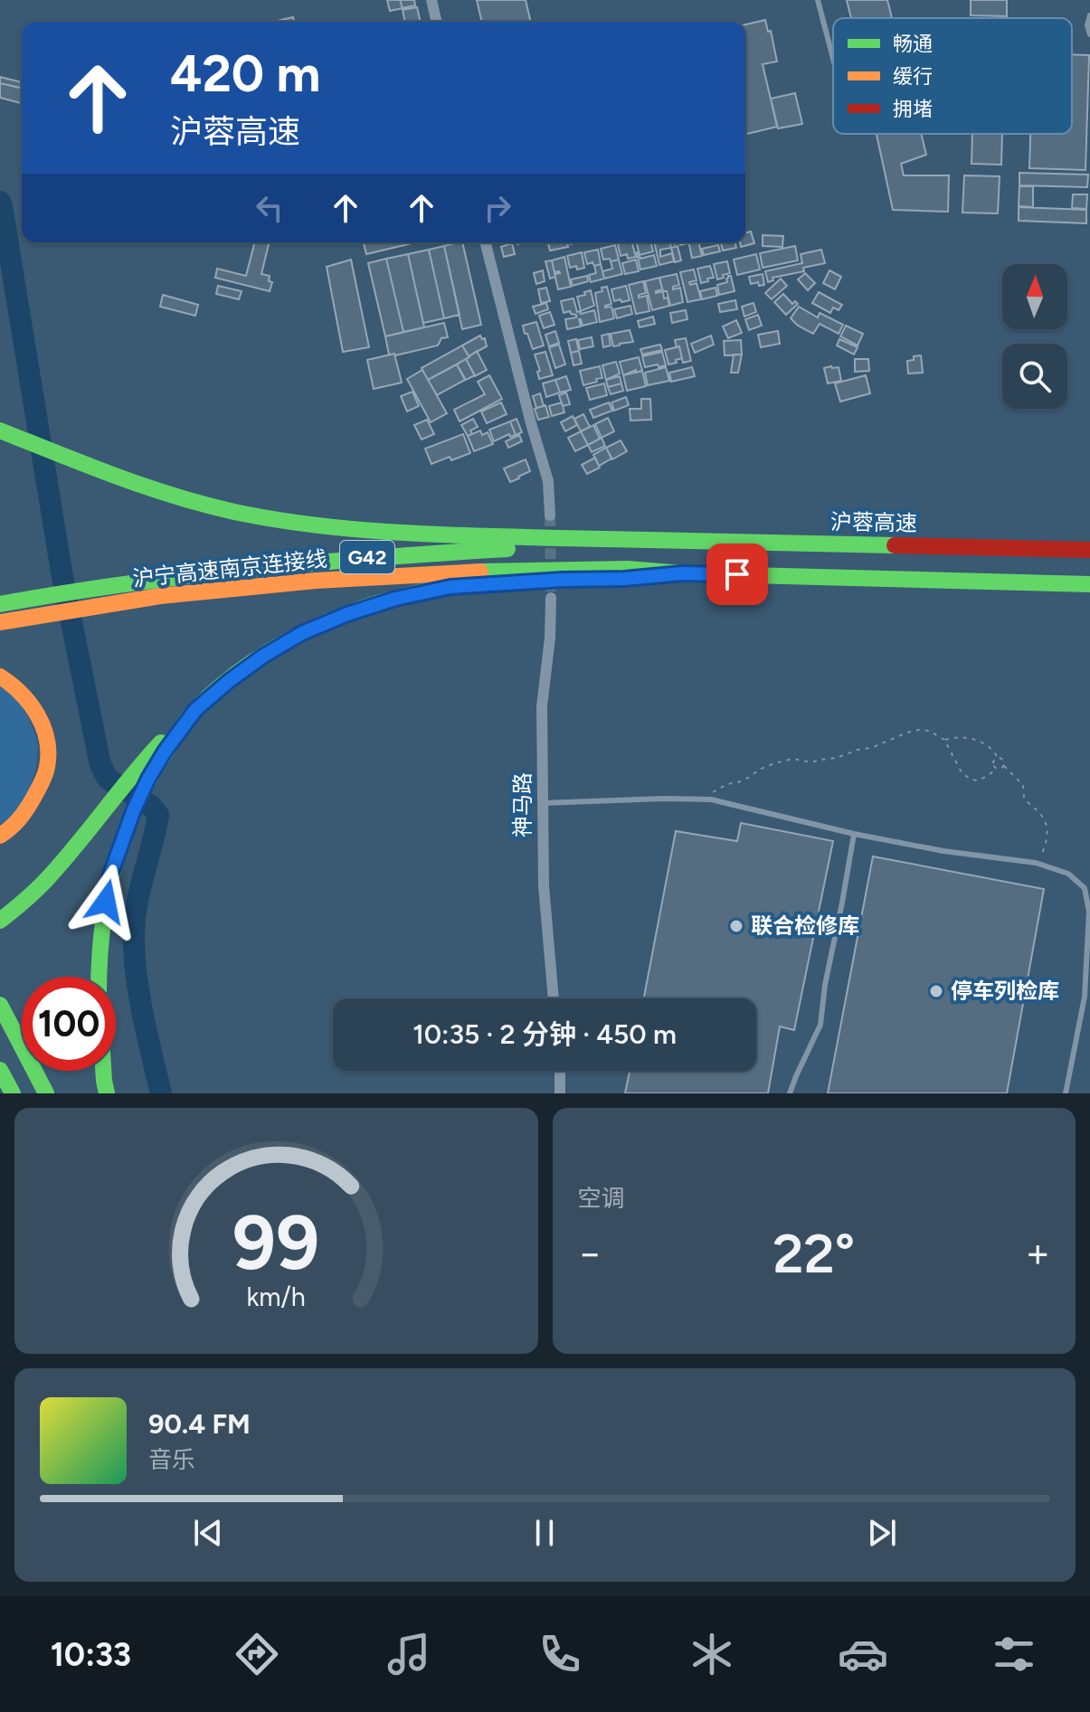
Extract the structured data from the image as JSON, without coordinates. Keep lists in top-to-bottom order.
{
  "streets": {
    "highway": ["沪蓉高速", "G42", "沪宁高速南京连接线"],
    "street": ["神马路"]
  },
  "crossings": [
    ["沪蓉高速", "G42"],
    ["沪蓉高速", "沪宁高速南京连接线"],
    ["G42", "沪宁高速南京连接线"]
  ],
  "places": ["联合检修库", "停车列检库"],
  "legend": ["畅通", "缓行", "拥堵"],
  "north": "top",
  "page": {
    "turn": ["420 m", "沪蓉高速"],
    "limit": "100",
    "trip": "10:35 · 2 分钟 · 450 m",
    "tile": "空调",
    "heat": ["−", "22°", "+"],
    "song": ["90.4 FM", "音乐"],
    "tabs": "10:33",
    "gauge": ["99", "km/h"]
  }
}
